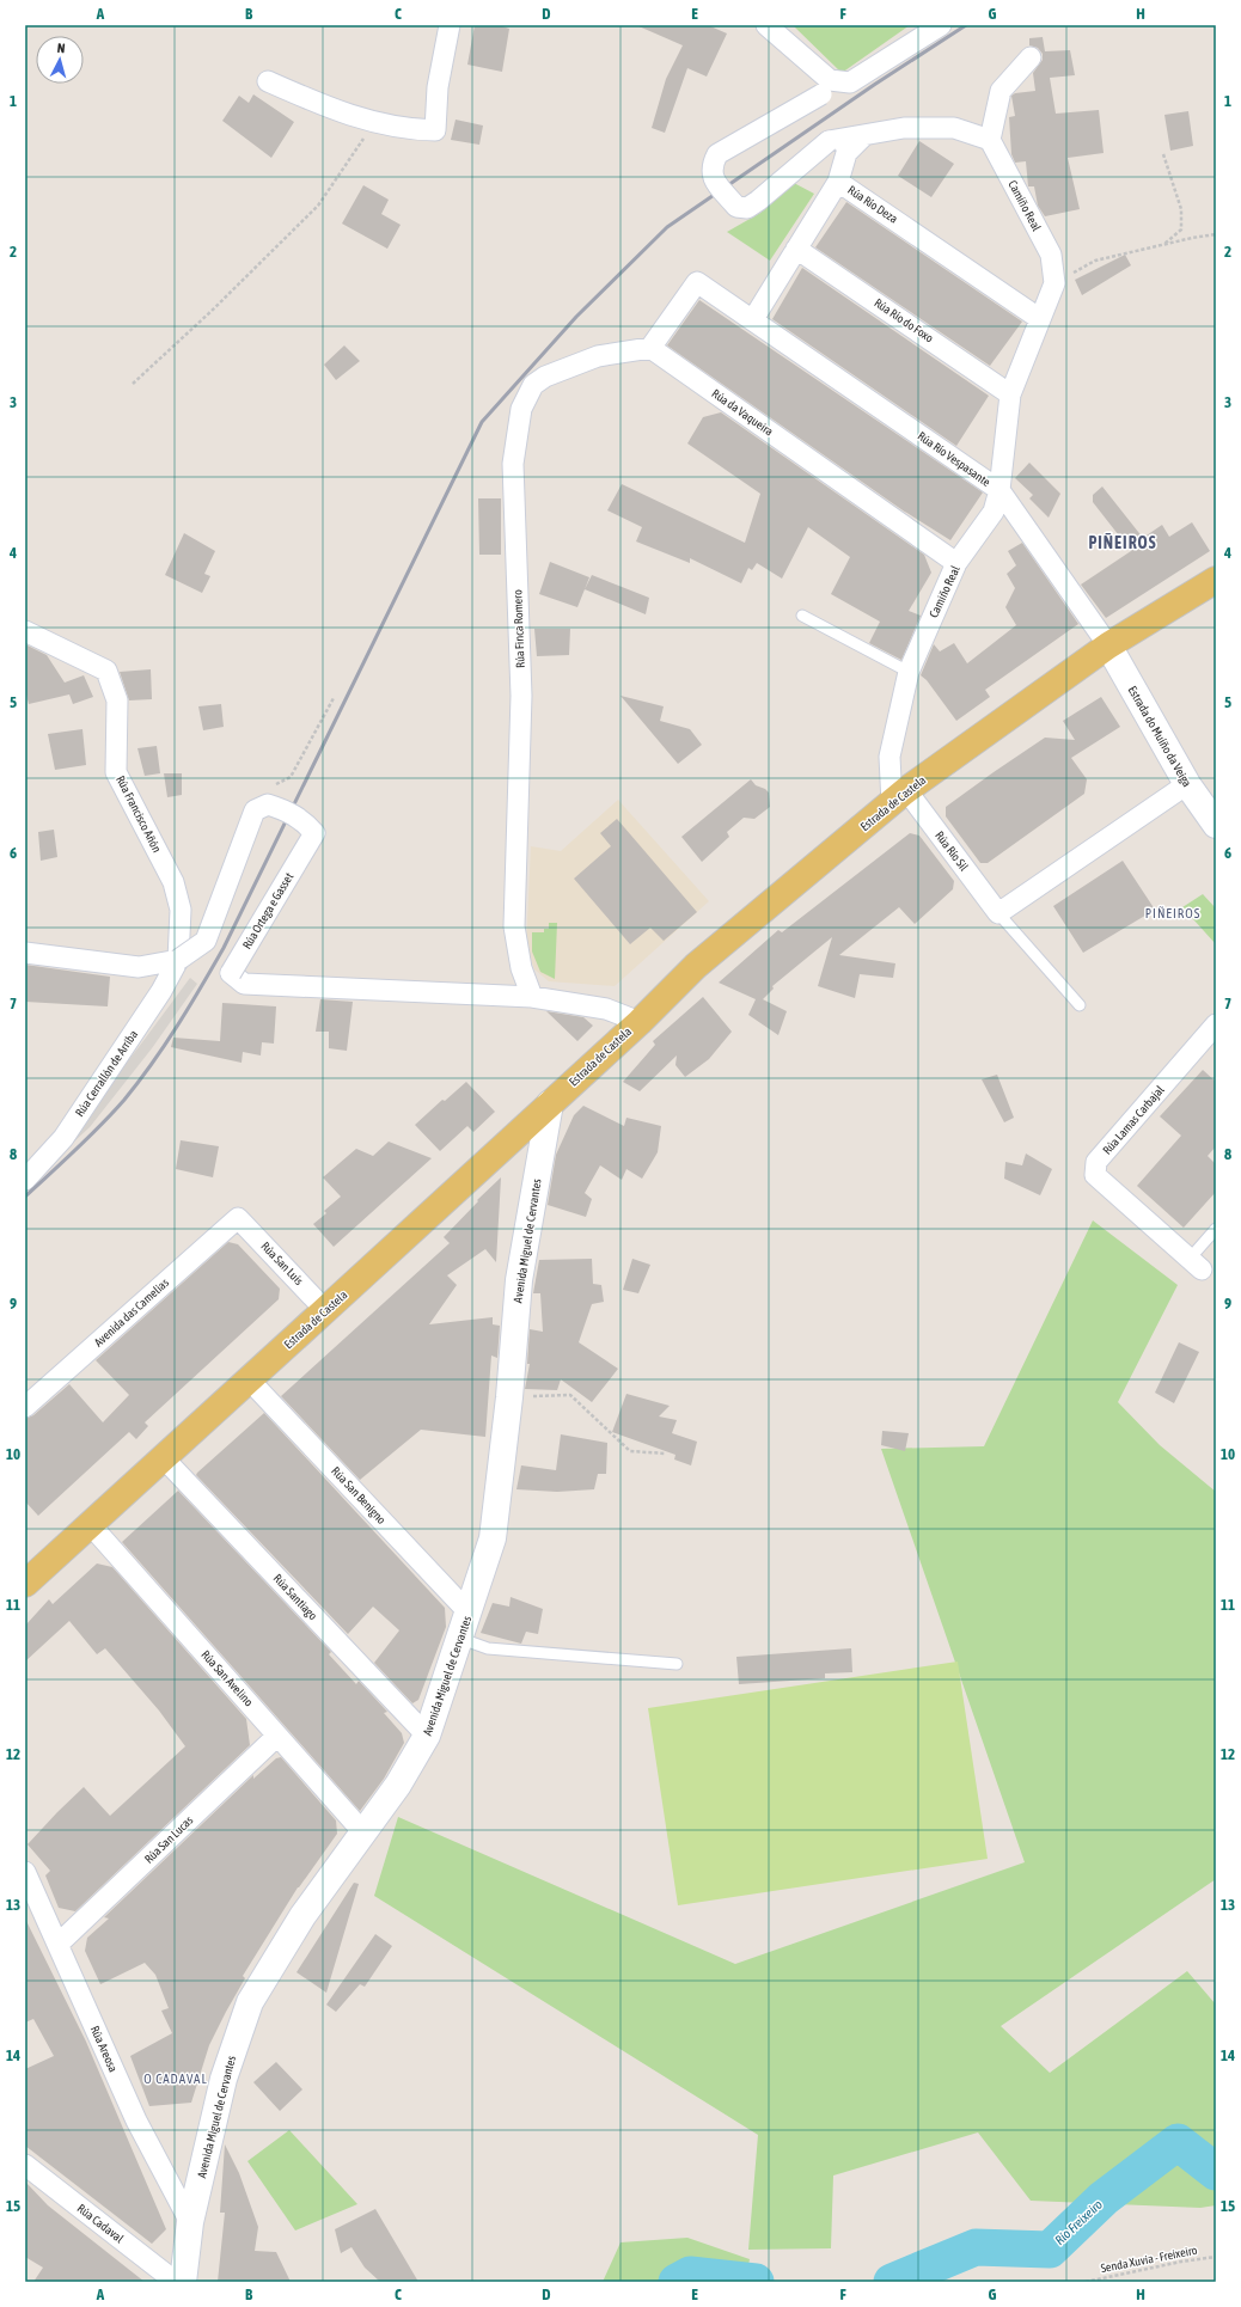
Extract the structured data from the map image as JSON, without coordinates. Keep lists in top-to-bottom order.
{
  "streets": {
    "main road": ["Estrada de Castela"],
    "street": [
      "Rúa Río Deza",
      "Camiño Real",
      "Rúa Río do Foxo",
      "Rúa da Vaqueira",
      "Rúa Río Vespasante",
      "Rúa Finca Romero",
      "Estrada do Muíño da Veiga",
      "Rúa Francisco Añón",
      "Rúa Río Sil",
      "Rúa Ortega e Gasset",
      "Rúa Cerrallón de Arriba",
      "Rúa Lamas Carbajal",
      "Avenida Miguel de Cervantes",
      "Rúa San Luís",
      "Avenida das Camelias",
      "Rúa San Benigno",
      "Rúa Santiago",
      "Rúa San Avelino",
      "Rúa San Lucas",
      "Rúa Areosa",
      "Rúa Cadaval"
    ],
    "path": ["Senda Xuvia - Freixeiro"]
  },
  "crossings": [
    ["Rúa Río Deza", "Camiño Real"],
    ["Rúa Río Deza", "Rúa Río do Foxo"],
    ["Rúa Río Deza", "Rúa Río Vespasante"],
    ["Camiño Real", "Rúa Río do Foxo"],
    ["Camiño Real", "Rúa da Vaqueira"],
    ["Camiño Real", "Rúa Río Vespasante"],
    ["Camiño Real", "Estrada de Castela"],
    ["Camiño Real", "Rúa Río Sil"],
    ["Rúa da Vaqueira", "Rúa Finca Romero"],
    ["Rúa Río Vespasante", "Estrada do Muíño da Veiga"],
    ["Rúa Río Vespasante", "Estrada de Castela"],
    ["Rúa Finca Romero", "Rúa Ortega e Gasset"],
    ["Estrada do Muíño da Veiga", "Estrada de Castela"],
    ["Estrada de Castela", "Rúa Río Sil"],
    ["Estrada de Castela", "Rúa Ortega e Gasset"],
    ["Estrada de Castela", "Avenida Miguel de Cervantes"],
    ["Estrada de Castela", "Rúa San Luís"],
    ["Estrada de Castela", "Rúa San Benigno"],
    ["Estrada de Castela", "Rúa Santiago"],
    ["Estrada de Castela", "Rúa San Avelino"],
    ["Rúa Francisco Añón", "Rúa Ortega e Gasset"],
    ["Rúa Francisco Añón", "Rúa Cerrallón de Arriba"],
    ["Rúa Ortega e Gasset", "Rúa Cerrallón de Arriba"],
    ["Avenida Miguel de Cervantes", "Rúa San Benigno"],
    ["Avenida Miguel de Cervantes", "Rúa Santiago"],
    ["Avenida Miguel de Cervantes", "Rúa San Avelino"],
    ["Avenida Miguel de Cervantes", "Rúa Areosa"],
    ["Rúa San Luís", "Avenida das Camelias"],
    ["Rúa San Avelino", "Rúa San Lucas"],
    ["Rúa San Lucas", "Rúa Areosa"]
  ],
  "districts": ["PIÑEIROS", "PIÑEIROS", "O CADAVAL"],
  "water": ["Río Freixeiro"],
  "north": "top",
  "grid": {
    "columns": [
      "A",
      "B",
      "C",
      "D",
      "E",
      "F",
      "G",
      "H"
    ],
    "rows": [
      "1",
      "2",
      "3",
      "4",
      "5",
      "6",
      "7",
      "8",
      "9",
      "10",
      "11",
      "12",
      "13",
      "14",
      "15"
    ]
  }
}
